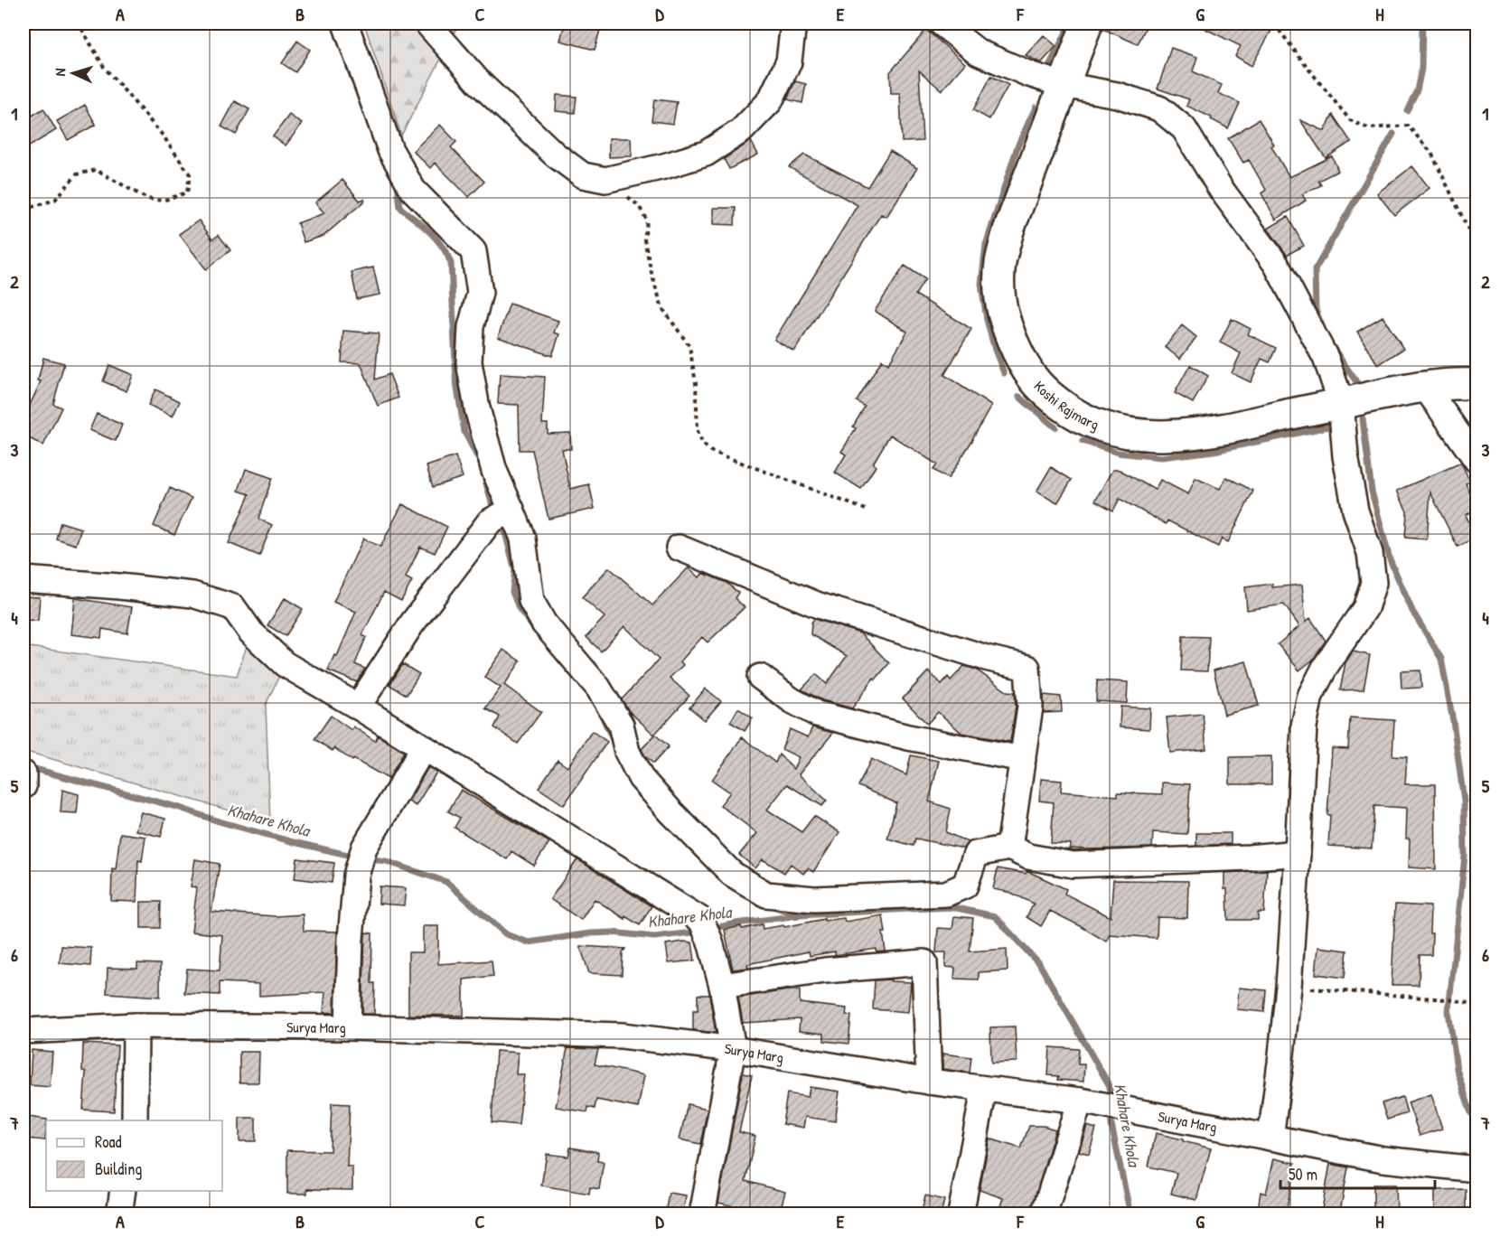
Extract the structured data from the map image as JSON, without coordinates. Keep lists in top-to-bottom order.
{
  "streets": {
    "main road": ["Koshi Rajmarg"],
    "street": ["Surya Marg"]
  },
  "water": ["Khahare Khola"],
  "legend": ["Road", "Building"],
  "scale_bar": "50 m",
  "north": "left",
  "grid": {
    "columns": [
      "A",
      "B",
      "C",
      "D",
      "E",
      "F",
      "G",
      "H"
    ],
    "rows": [
      "1",
      "2",
      "3",
      "4",
      "5",
      "6",
      "7"
    ]
  }
}
